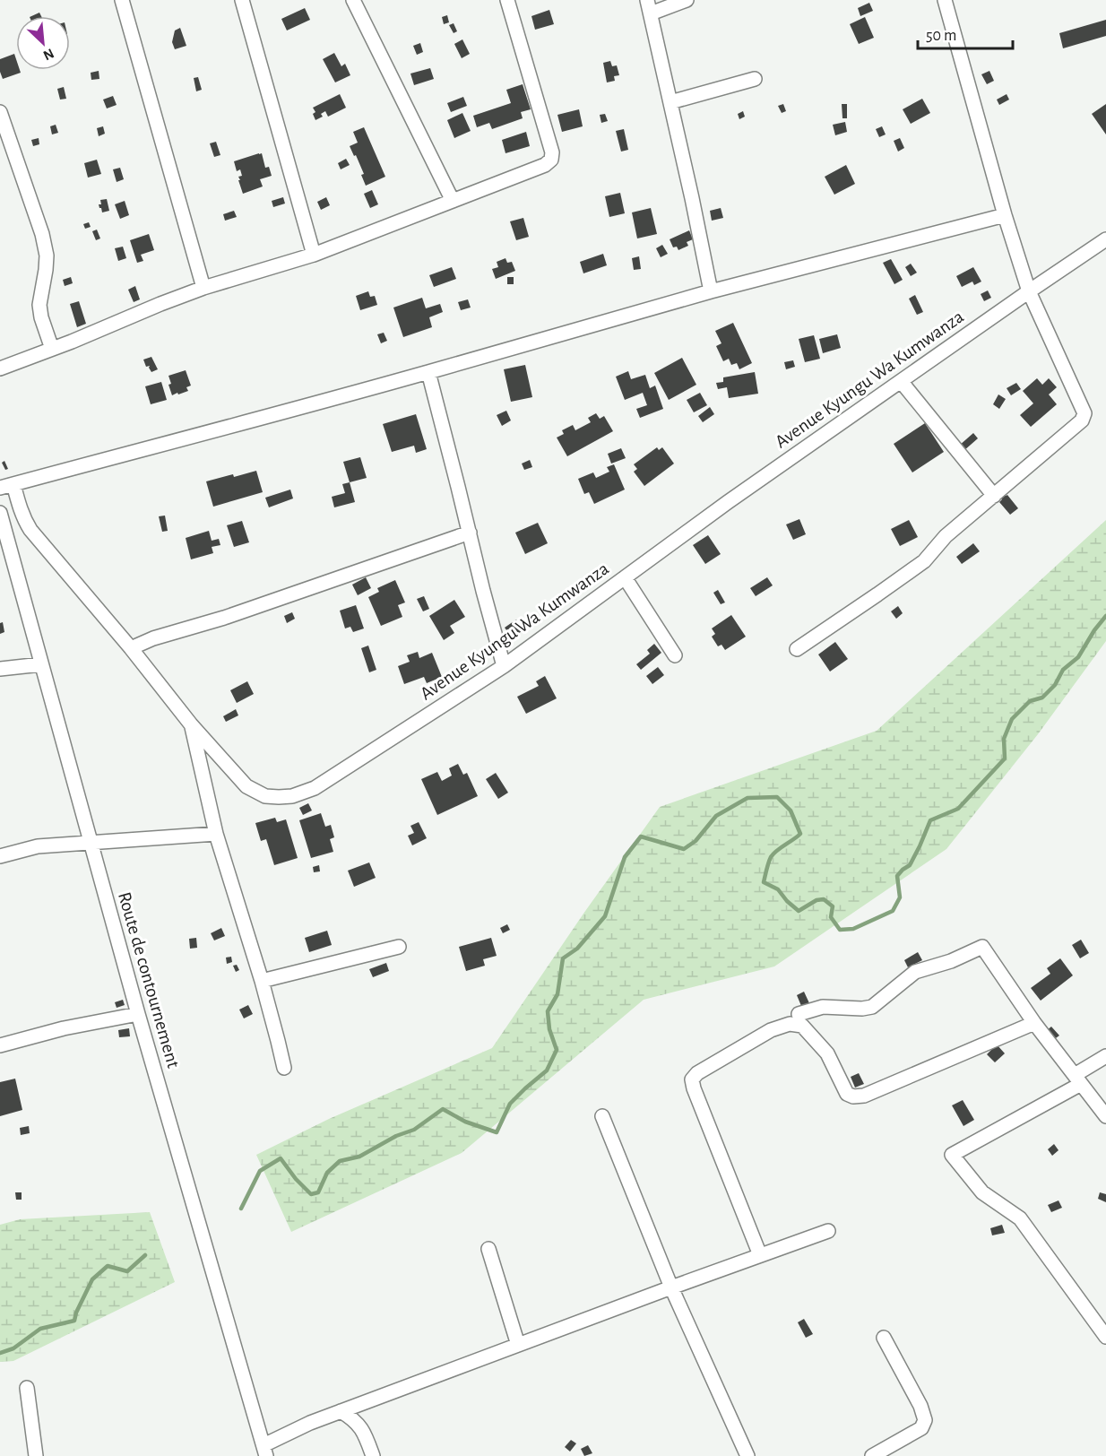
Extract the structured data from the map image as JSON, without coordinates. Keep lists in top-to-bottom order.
{
  "streets": {
    "street": ["Avenue Kyungu Wa Kumwanza", "Route de contournement"]
  },
  "scale_bar": "50 m",
  "north": "bottom right"
}
